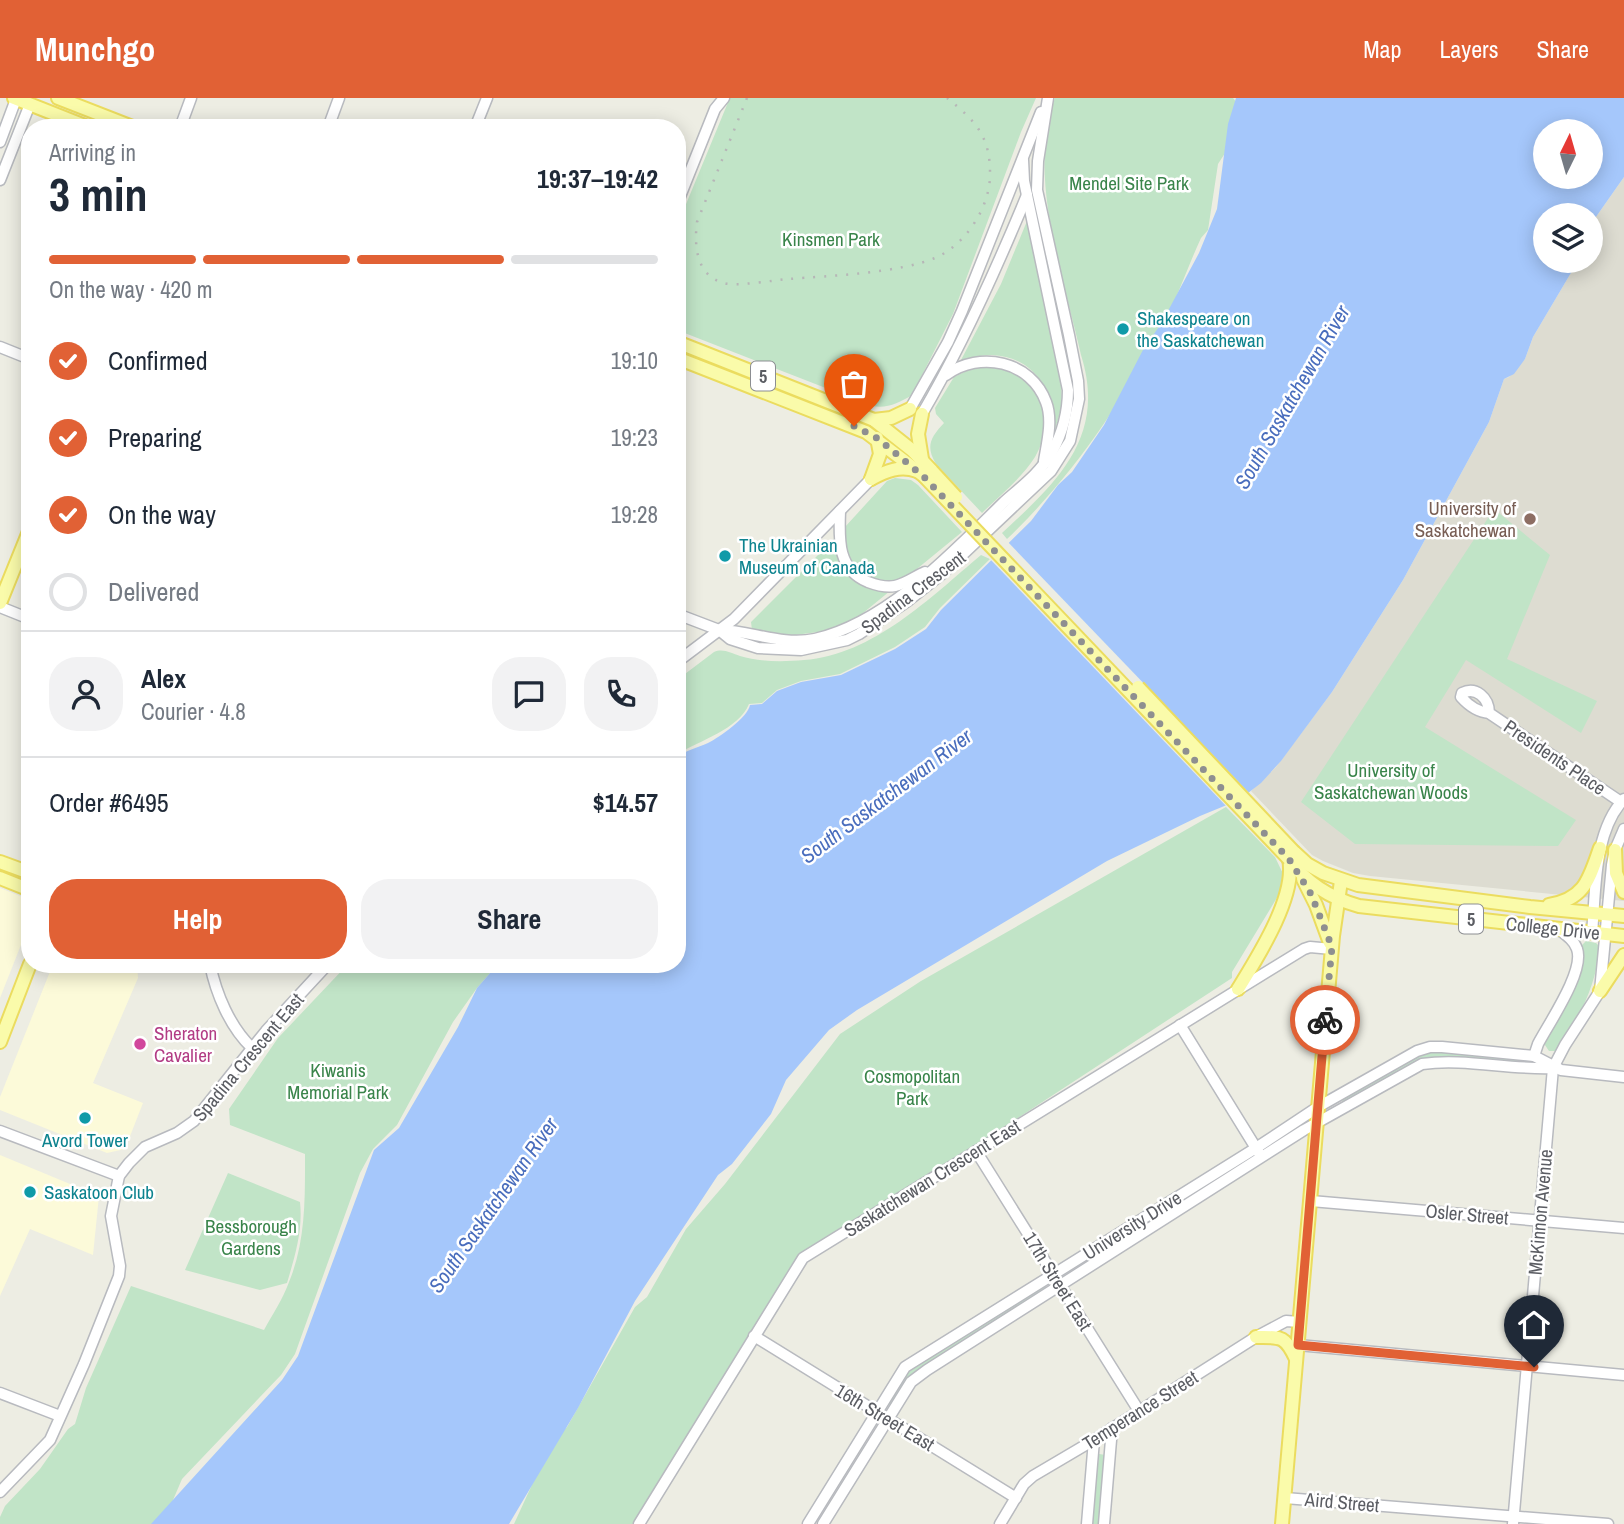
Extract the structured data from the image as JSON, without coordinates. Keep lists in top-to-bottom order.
{
  "streets": {
    "main road": ["5", "College Drive"],
    "street": [
      "Spadina Crescent",
      "Presidents Place",
      "Spadina Crescent East",
      "Saskatchewan Crescent East",
      "McKinnon Avenue",
      "Osler Street",
      "University Drive",
      "17th Street East",
      "Temperance Street",
      "16th Street East",
      "Aird Street"
    ]
  },
  "crossings": [
    ["5", "College Drive"],
    ["Saskatchewan Crescent East", "17th Street East"],
    ["Saskatchewan Crescent East", "16th Street East"],
    ["McKinnon Avenue", "Osler Street"],
    ["McKinnon Avenue", "University Drive"],
    ["McKinnon Avenue", "Aird Street"],
    ["University Drive", "17th Street East"],
    ["University Drive", "16th Street East"],
    ["17th Street East", "Temperance Street"],
    ["Temperance Street", "16th Street East"]
  ],
  "water": ["South Saskatchewan River"],
  "parks": [
    "Mendel Site Park",
    "Kinsmen Park",
    "University of Saskatchewan Woods",
    "Kiwanis Memorial Park",
    "Cosmopolitan Park",
    "Bessborough Gardens"
  ],
  "places": [
    "Shakespeare on the Saskatchewan",
    "University of Saskatchewan",
    "The Ukrainian Museum of Canada",
    "Sheraton Cavalier",
    "Avord Tower",
    "Saskatoon Club"
  ],
  "north": "top",
  "page": {
    "header": "Munchgo",
    "nav": ["Map", "Layers", "Share"],
    "heading": ["3 min", "Arriving in", "19:37–19:42"],
    "panel": [
      "Alex",
      "Courier · 4.8",
      "Order #6495",
      "$14.57"
    ],
    "bar": "On the way · 420 m",
    "list": [
      ["Confirmed", "19:10"],
      ["Preparing", "19:23"],
      ["On the way", "19:28"],
      "Delivered"
    ],
    "buttons": ["Help", "Share"]
  }
}
